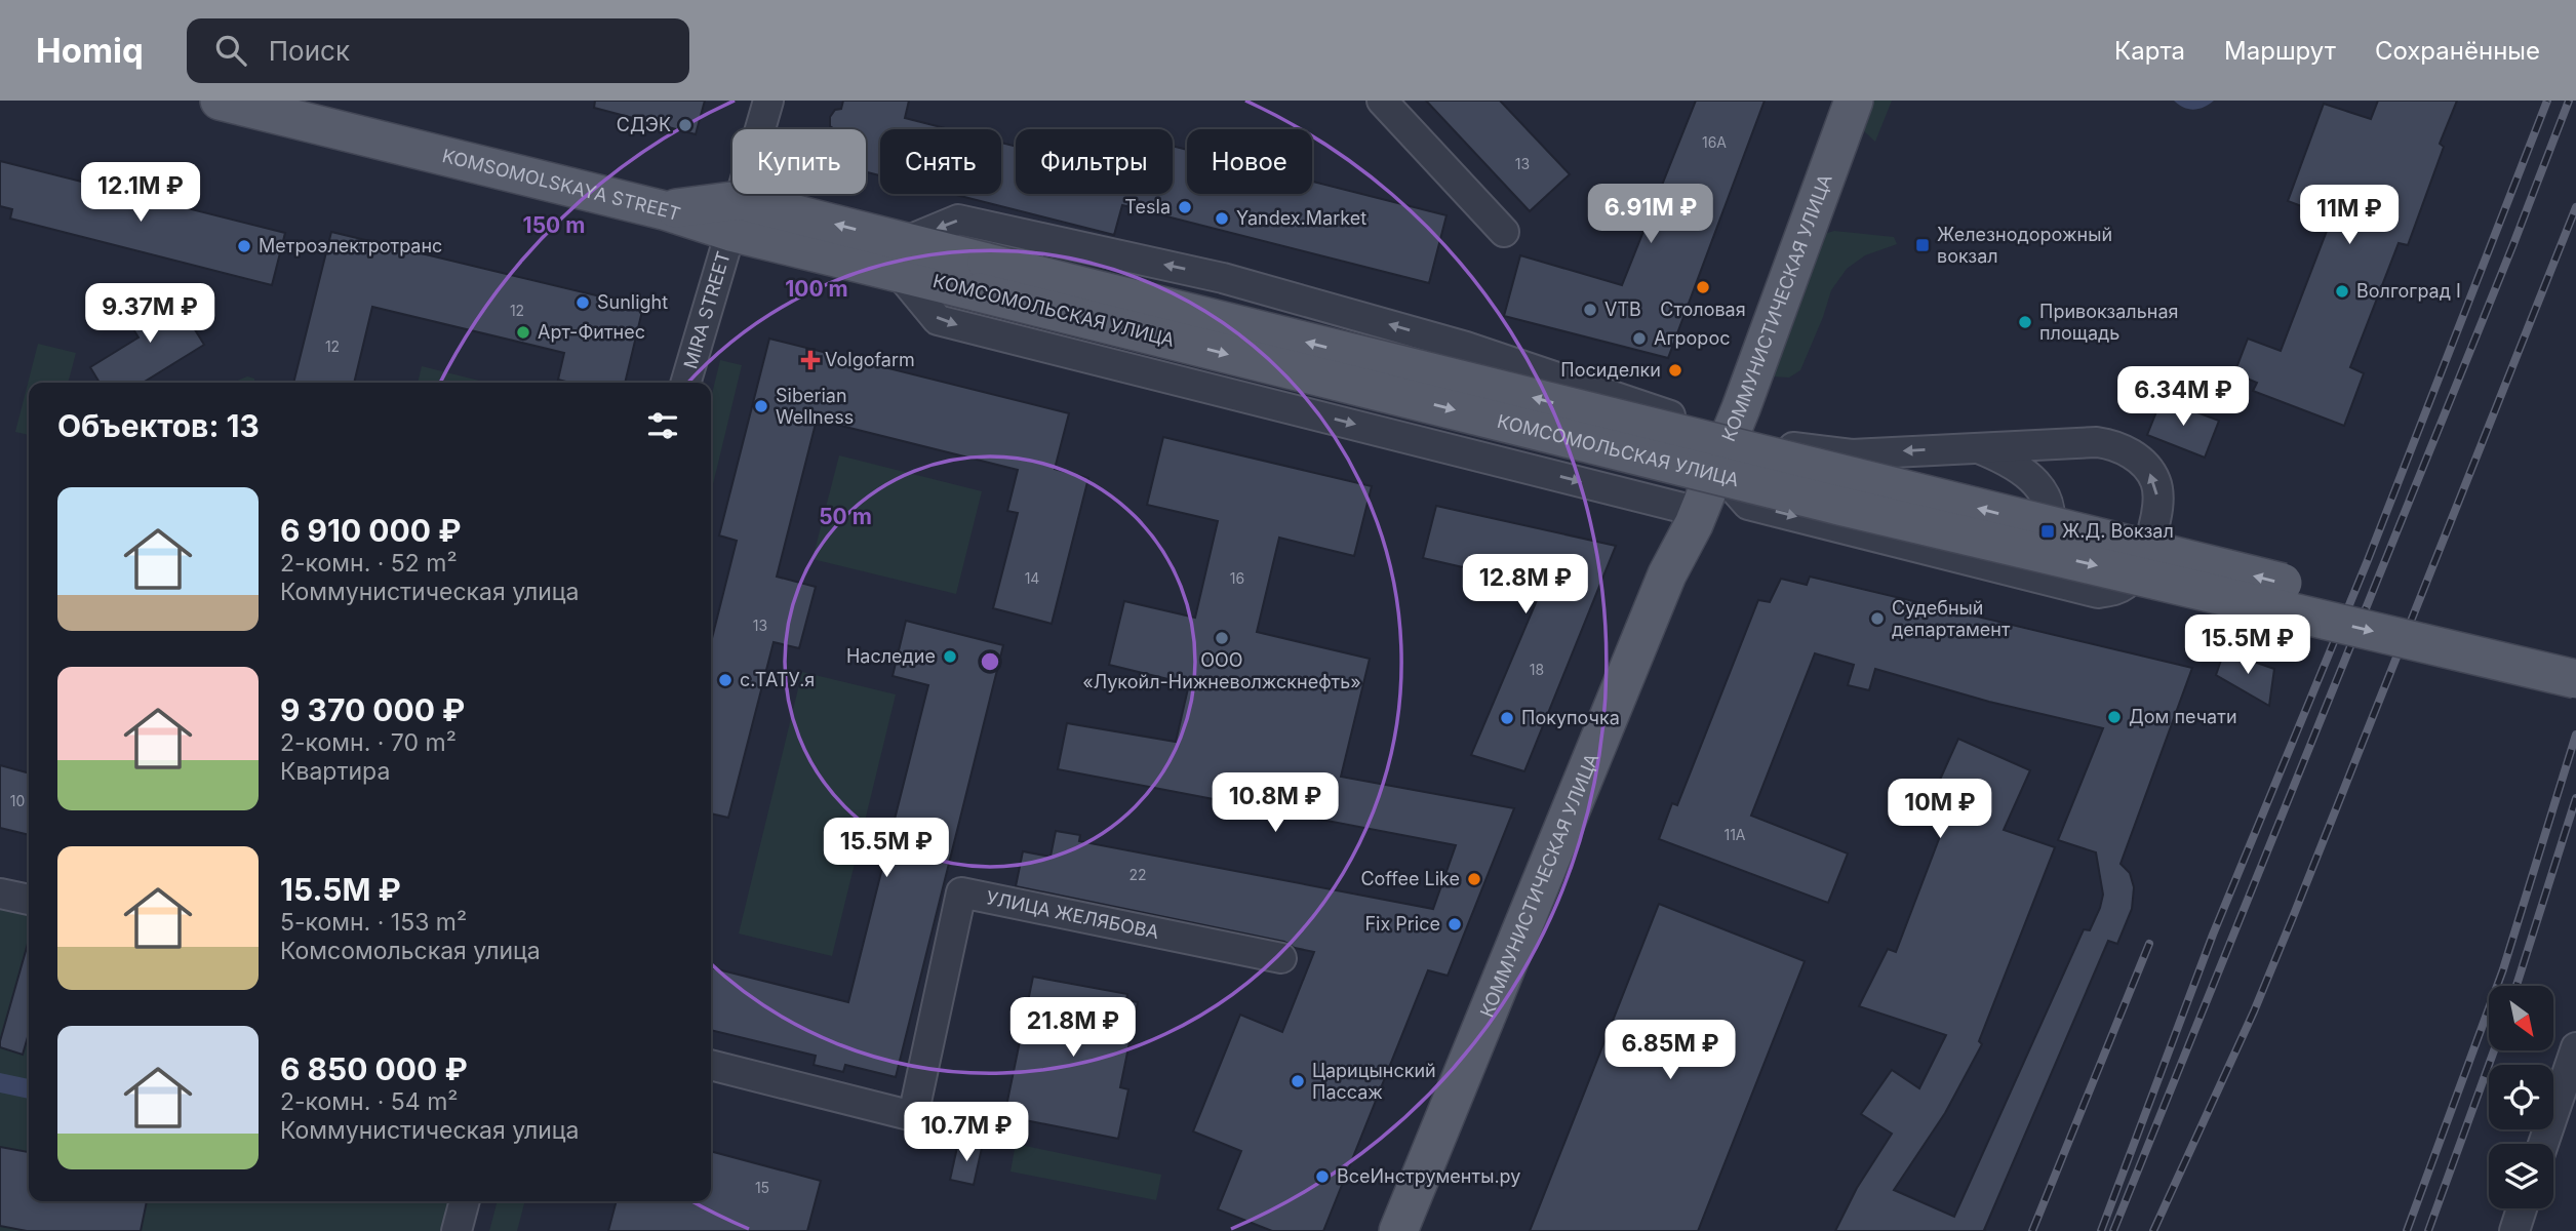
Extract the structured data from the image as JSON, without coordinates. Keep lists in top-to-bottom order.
{
  "streets": {
    "main road": ["KOMSOMOLSKAYA STREET", "КОММУНИСТИЧЕСКАЯ УЛИЦА", "КОМСОМОЛЬСКАЯ УЛИЦА"],
    "street": ["MIRA STREET", "УЛИЦА ЖЕЛЯБОВА"]
  },
  "crossings": [
    ["KOMSOMOLSKAYA STREET", "MIRA STREET"],
    ["KOMSOMOLSKAYA STREET", "КОМСОМОЛЬСКАЯ УЛИЦА"]
  ],
  "places": {
    "other": [
      "СДЭК",
      "Tesla",
      "Yandex.Market",
      "Метроэлектротранс",
      "Столовая",
      "Волгоград I",
      "Sunlight",
      "VTB",
      "Привокзальная площадь",
      "Арт-Фитнес",
      "Агророс",
      "Посиделки",
      "Siberian Wellness",
      "Судебный департамент",
      "ООО «Лукойл-Нижневолжскнефть»",
      "Наследие",
      "с.ТАТУ.я",
      "Дом печати",
      "Покупочка",
      "Coffee Like",
      "Fix Price",
      "Царицынский Пассаж",
      "ВсеИнструменты.ру"
    ],
    "transit": ["Железнодорожный вокзал", "Ж.Д. Вокзал"],
    "health": ["Volgofarm"]
  },
  "house_numbers": [
    "16А",
    "13",
    "12",
    "12",
    "14",
    "16",
    "13",
    "18",
    "10",
    "11А",
    "22",
    "15"
  ],
  "north": "bottom right",
  "page": {
    "header": "Homiq",
    "search": "Поиск",
    "nav": ["Карта", "Маршрут", "Сохранённые"],
    "chip": [
      "Купить",
      "Снять",
      "Фильтры",
      "Новое"
    ],
    "price": [
      "12.1M ₽",
      "6.91M ₽",
      "11M ₽",
      "9.37M ₽",
      "6.34M ₽",
      "12.8M ₽",
      "15.5M ₽",
      "10.8M ₽",
      "10M ₽",
      "15.5M ₽",
      "21.8M ₽",
      "6.85M ₽",
      "10.7M ₽"
    ],
    "heading": "Объектов: 13",
    "list": [
      {
        "name": "6 910 000 ₽",
        "note": "2-комн. · 52 m² · Коммунистическая улица"
      },
      {
        "name": "9 370 000 ₽",
        "note": "2-комн. · 70 m² · Квартира"
      },
      {
        "name": "15.5M ₽",
        "note": "5-комн. · 153 m² · Комсомольская улица"
      },
      {
        "name": "6 850 000 ₽",
        "note": "2-комн. · 54 m² · Коммунистическая улица"
      }
    ]
  },
  "rings": ["150 m", "100 m", "50 m"]
}
